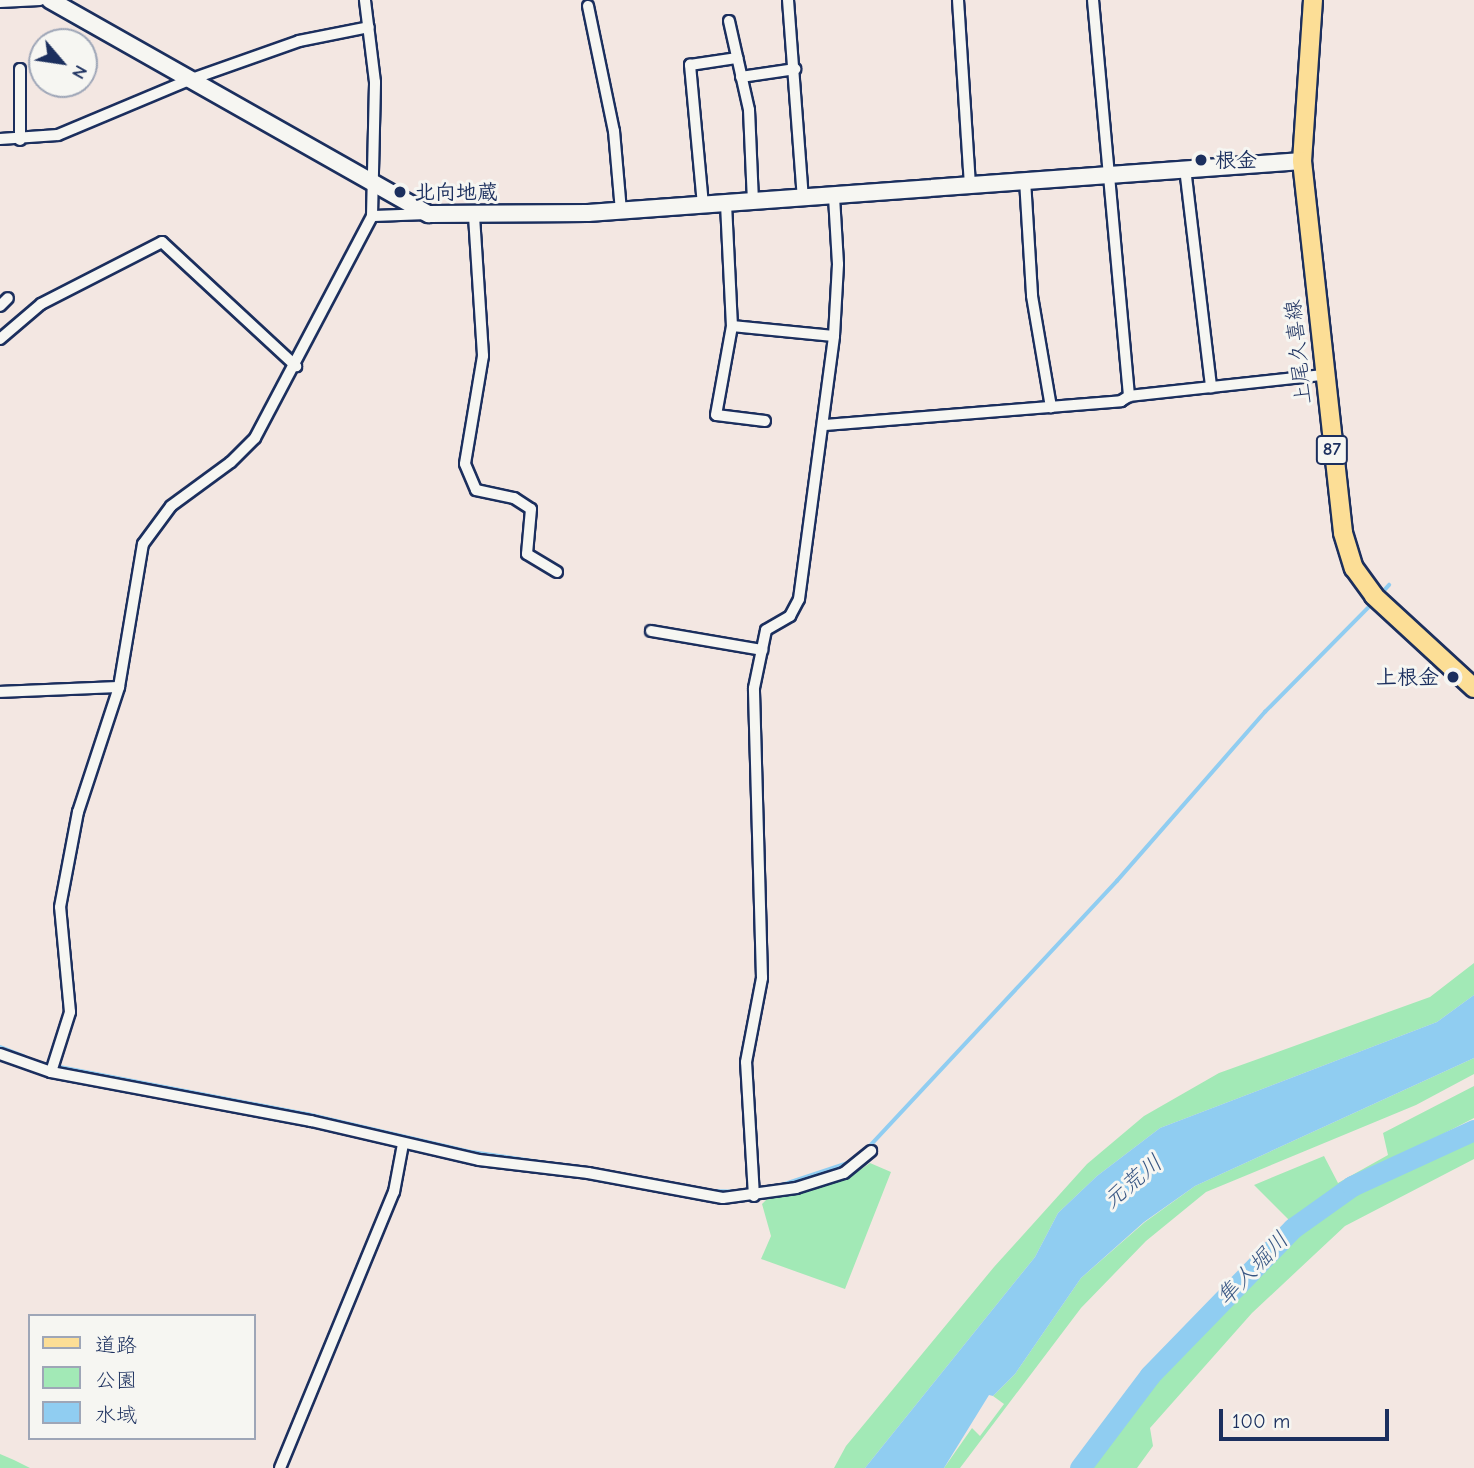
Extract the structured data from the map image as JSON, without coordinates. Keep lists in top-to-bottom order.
{
  "streets": {
    "main road": ["上尾久喜線", "87"]
  },
  "water": ["元荒川", "隼人堀川"],
  "places": ["根金", "北向地蔵", "上根金"],
  "legend": ["道路", "公園", "水域"],
  "scale_bar": "100 m",
  "north": "bottom right"
}
